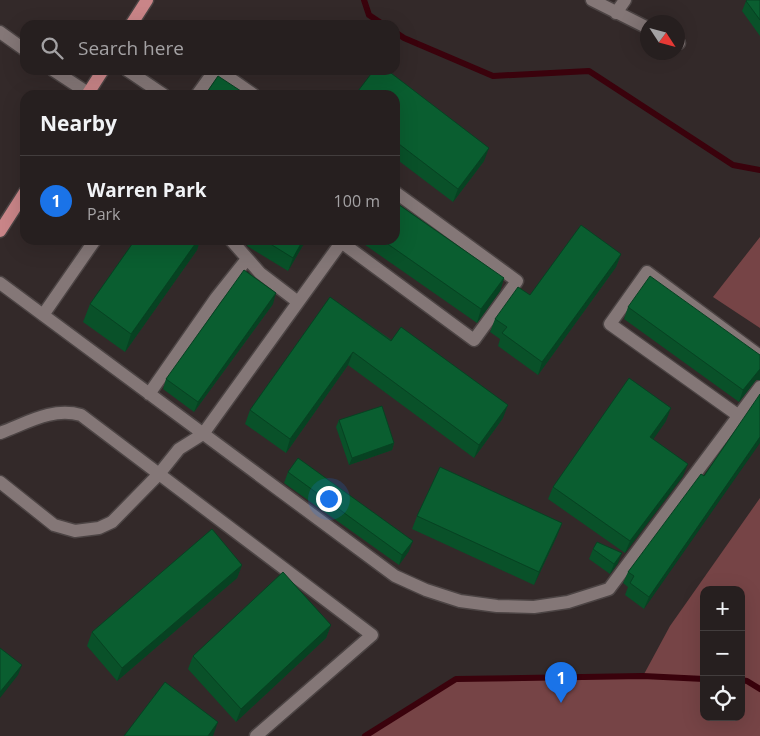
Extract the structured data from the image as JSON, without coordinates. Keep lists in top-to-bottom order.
{
  "north": "bottom right",
  "page": {
    "search": "Search here",
    "heading": "Nearby",
    "list": [
      {
        "mark": "1",
        "name": "Warren Park",
        "note": "Park",
        "value": "100 m"
      }
    ],
    "map_buttons": ["+", "−"],
    "pins": "1"
  }
}
